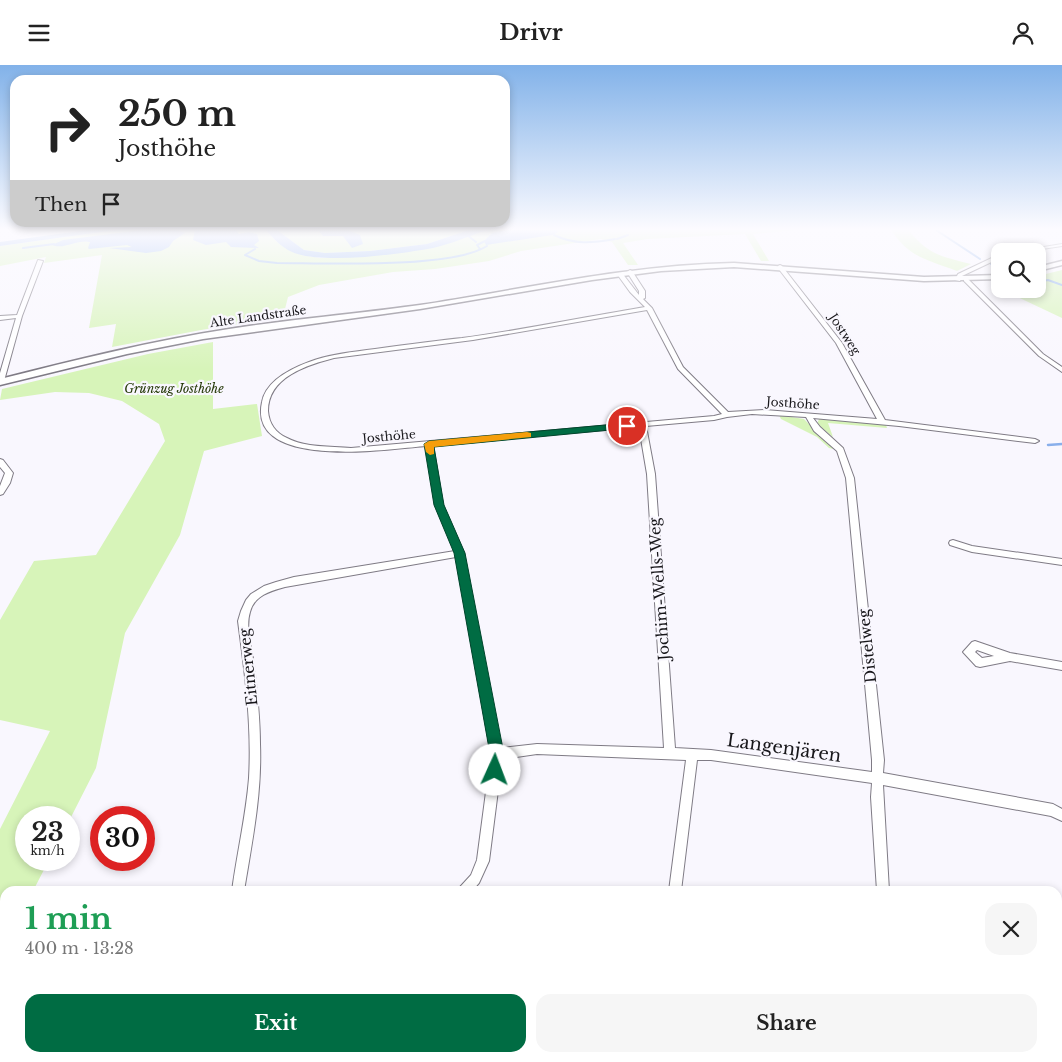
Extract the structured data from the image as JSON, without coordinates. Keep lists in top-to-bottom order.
{
  "streets": {
    "main road": ["Alte Landstraße"],
    "street": [
      "Jostweg",
      "Josthöhe",
      "Jochim-Wells-Weg",
      "Distelweg",
      "Eitnerweg",
      "Langenjären"
    ]
  },
  "crossings": [
    ["Jostweg", "Josthöhe"],
    ["Josthöhe", "Jochim-Wells-Weg"],
    ["Josthöhe", "Distelweg"],
    ["Jochim-Wells-Weg", "Langenjären"],
    ["Distelweg", "Langenjären"]
  ],
  "parks": ["Grünzug Josthöhe"],
  "page": {
    "header": "Drivr",
    "turn": ["250 m", "Josthöhe"],
    "then": "Then",
    "speed": "23 km/h",
    "limit": "30",
    "heading": ["1 min", "400 m · 13:28"],
    "buttons": ["Exit", "Share"]
  }
}
